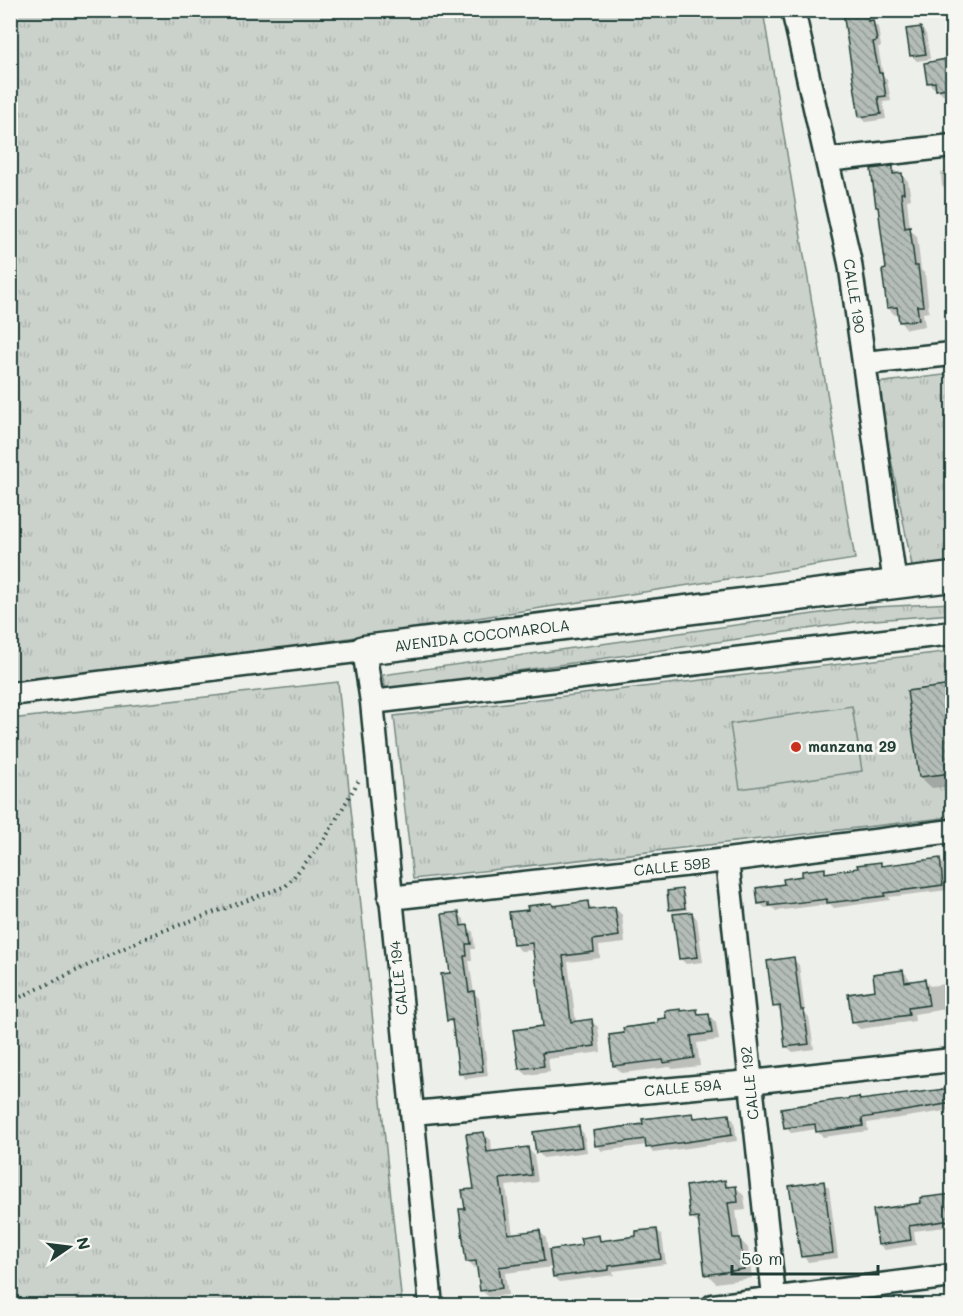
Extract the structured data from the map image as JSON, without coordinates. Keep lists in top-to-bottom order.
{
  "streets": {
    "main road": ["AVENIDA COCOMAROLA"],
    "street": [
      "CALLE 190",
      "CALLE 59B",
      "CALLE 194",
      "CALLE 192",
      "CALLE 59A"
    ]
  },
  "crossings": [
    ["CALLE 190", "AVENIDA COCOMAROLA"],
    ["AVENIDA COCOMAROLA", "CALLE 194"],
    ["CALLE 59B", "CALLE 194"],
    ["CALLE 59B", "CALLE 192"],
    ["CALLE 194", "CALLE 59A"],
    ["CALLE 192", "CALLE 59A"]
  ],
  "places": ["manzana 29"],
  "scale_bar": "50 m",
  "north": "right"
}
